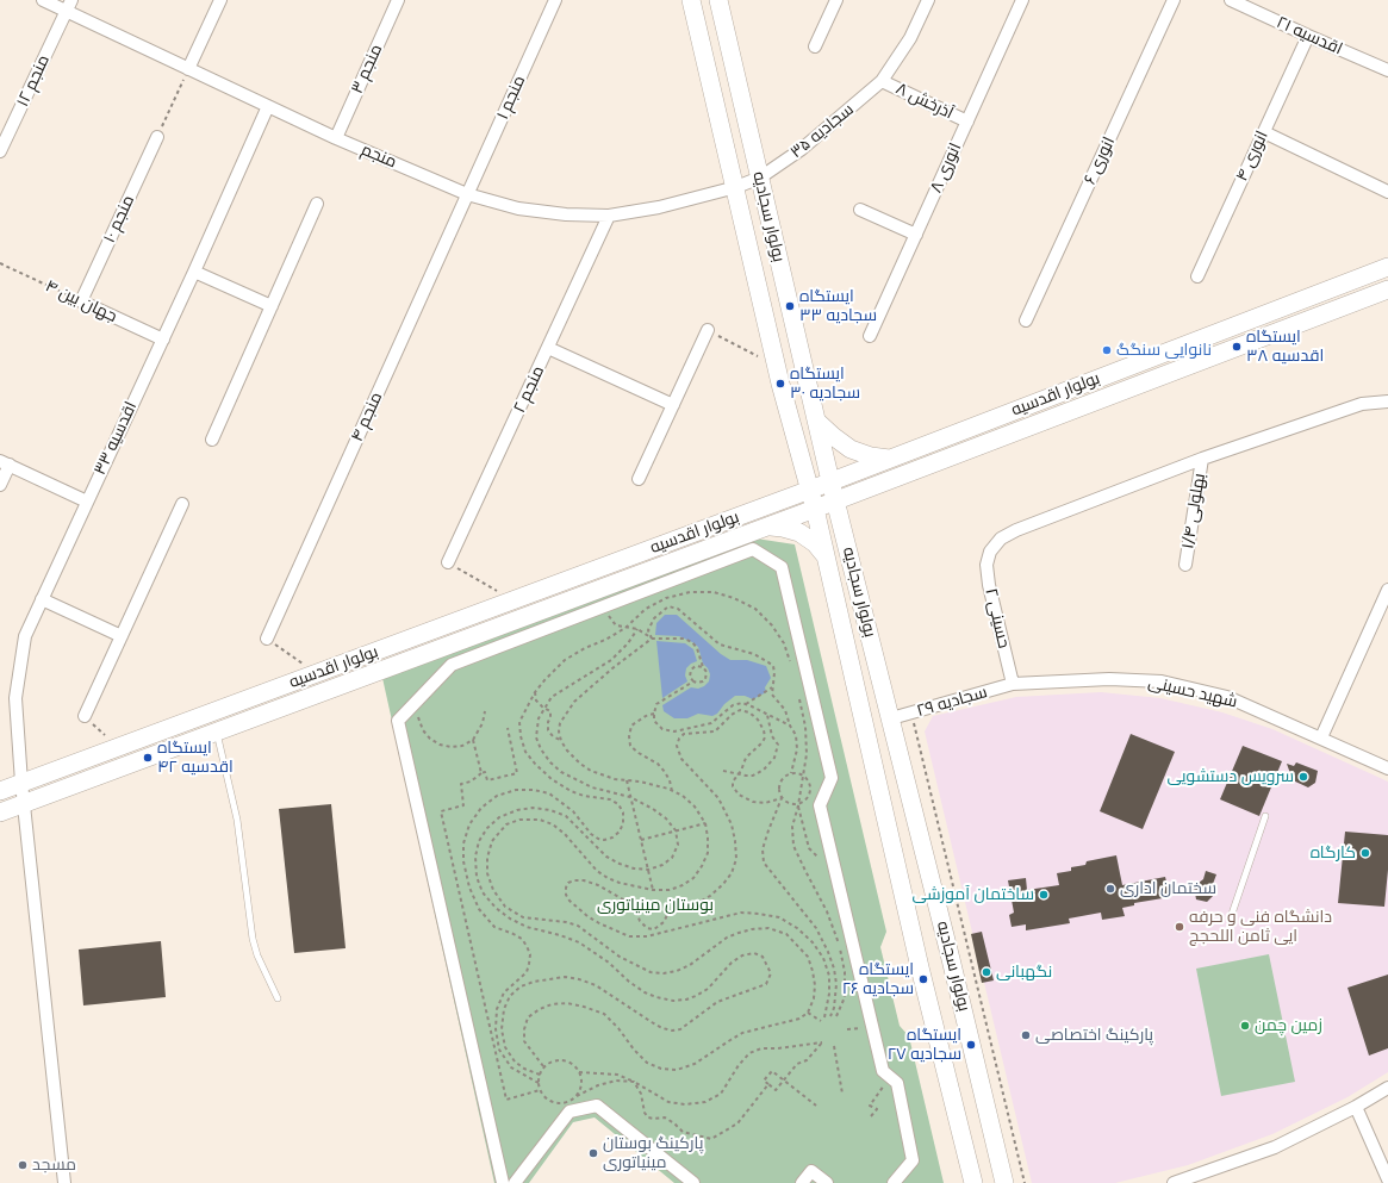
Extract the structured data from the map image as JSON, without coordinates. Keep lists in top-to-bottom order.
{
  "streets": {
    "main road": ["بولوار سجادیه", "بولوار اقدسیه"],
    "street": [
      "اقدسیه ۲۱",
      "منجم ۳",
      "منجم ۱۲",
      "منجم ۱",
      "آذرخش ۸",
      "سجادیه ۳۵",
      "منجم",
      "انوری ۴",
      "انوری ۶",
      "انوری ۸",
      "منجم ۱۰",
      "جهان بین ۴",
      "منجم ۲",
      "منجم ۴",
      "اقدسیه ۳۳",
      "بهلولی ۱/۴",
      "حسینی ۲",
      "شهید حسینی",
      "سجادیه ۲۹"
    ]
  },
  "crossings": [
    ["اقدسیه ۲۱", "انوری ۴"],
    ["منجم ۳", "منجم"],
    ["منجم ۱۲", "منجم"],
    ["منجم ۱", "منجم"],
    ["منجم ۱", "منجم ۴"],
    ["آذرخش ۸", "سجادیه ۳۵"],
    ["آذرخش ۸", "انوری ۸"],
    ["سجادیه ۳۵", "منجم"],
    ["سجادیه ۳۵", "بولوار سجادیه"],
    ["منجم", "بولوار سجادیه"],
    ["منجم", "منجم ۲"],
    ["منجم", "منجم ۴"],
    ["منجم", "اقدسیه ۳۳"],
    ["بولوار سجادیه", "بولوار اقدسیه"],
    ["بولوار سجادیه", "سجادیه ۲۹"],
    ["منجم ۱۰", "جهان بین ۴"],
    ["جهان بین ۴", "اقدسیه ۳۳"],
    ["بولوار اقدسیه", "اقدسیه ۳۳"],
    ["بهلولی ۱/۴", "حسینی ۲"],
    ["حسینی ۲", "شهید حسینی"],
    ["حسینی ۲", "سجادیه ۲۹"],
    ["شهید حسینی", "سجادیه ۲۹"]
  ],
  "parks": ["بوستان مینیاتوری"],
  "places": [
    "ایستگاه سجادیه ۳۳",
    "ایستگاه اقدسیه ۳۸",
    "نانوایی سنگگ",
    "ایستگاه سجادیه ۳۰",
    "ایستگاه اقدسیه ۴۲",
    "سرویس دستشویی",
    "کارگاه",
    "سختمان اداری",
    "ساختمان آموزشی",
    "دانشگاه فنی و حرفه ایی ثامن اللحجج",
    "نگهبانی",
    "ایستگاه سجادیه ۲۶",
    "زمین چمن",
    "پارکینگ اختصاصی",
    "ایستگاه سجادیه ۲۷",
    "پارکینگ بوستان مینیاتوری",
    "مسجد"
  ]
}
